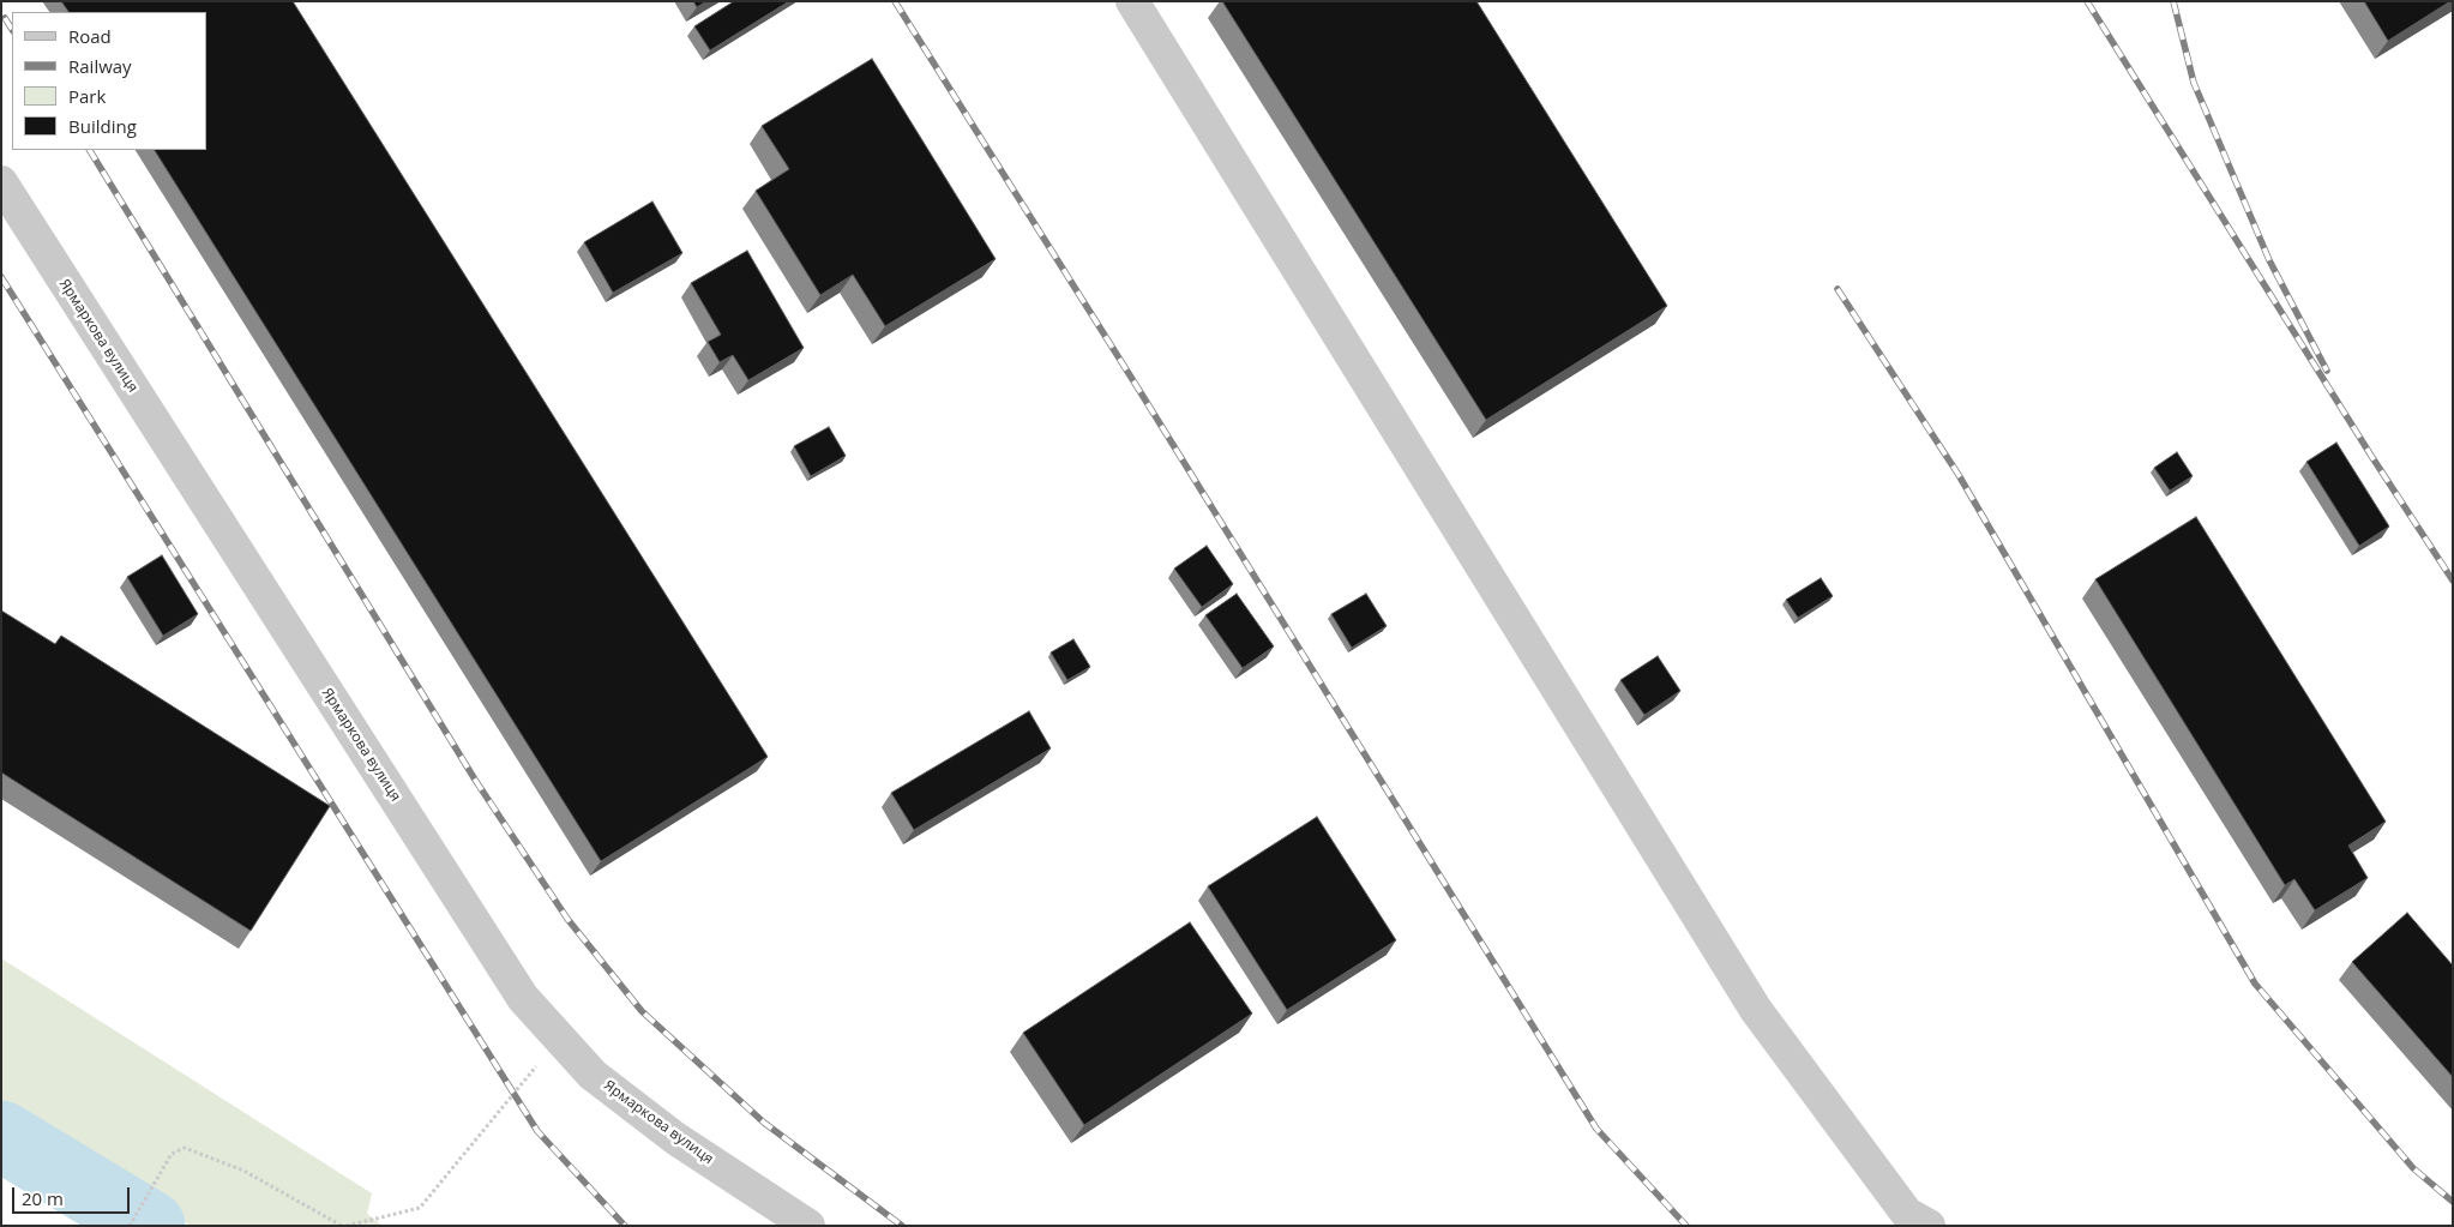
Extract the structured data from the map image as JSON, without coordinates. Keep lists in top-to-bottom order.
{
  "streets": {
    "street": ["Ярмаркова вулиця"]
  },
  "legend": [
    "Road",
    "Railway",
    "Park",
    "Building"
  ],
  "scale_bar": "20 m"
}
